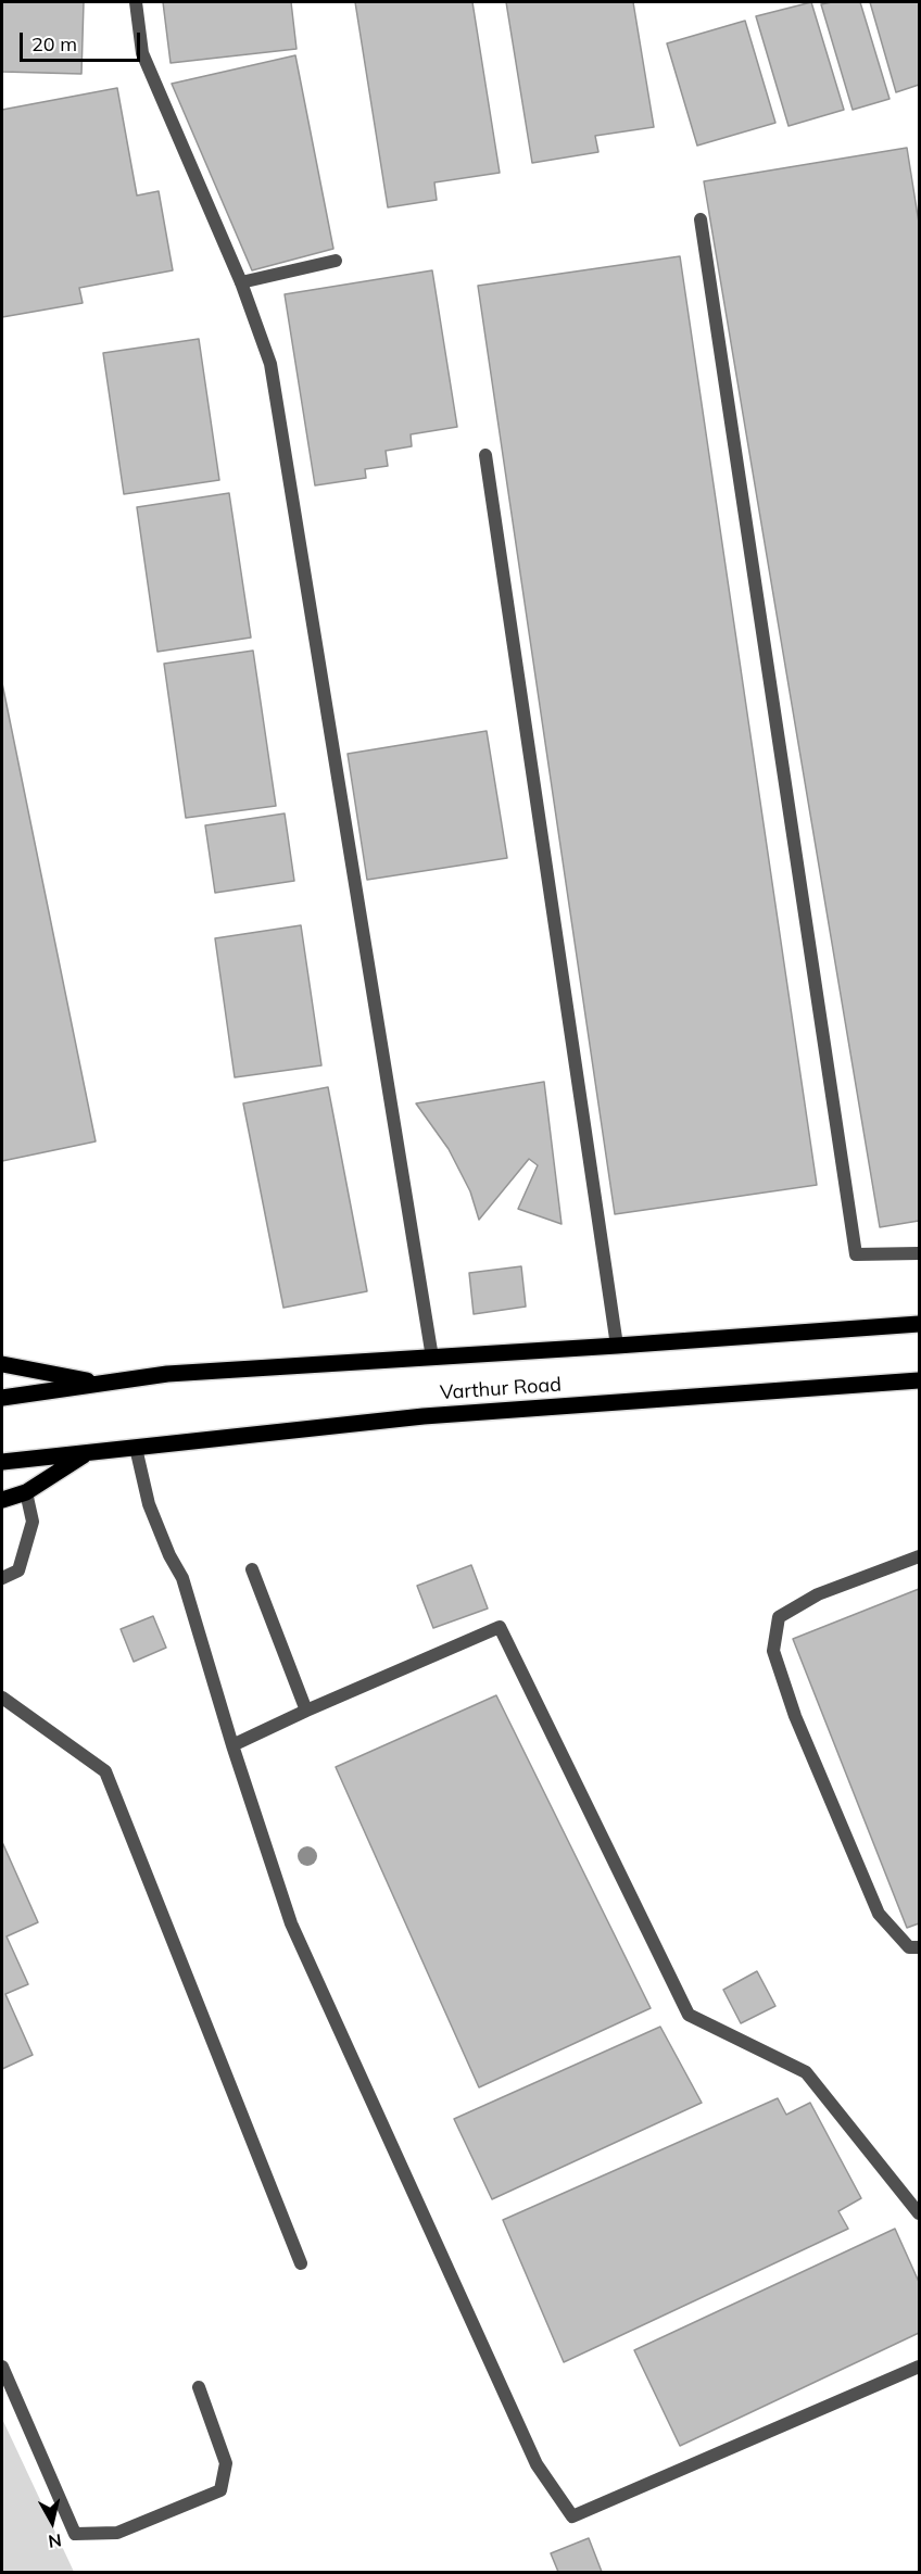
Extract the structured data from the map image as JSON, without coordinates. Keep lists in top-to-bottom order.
{
  "streets": {
    "main road": ["Varthur Road"]
  },
  "scale_bar": "20 m",
  "north": "bottom"
}
